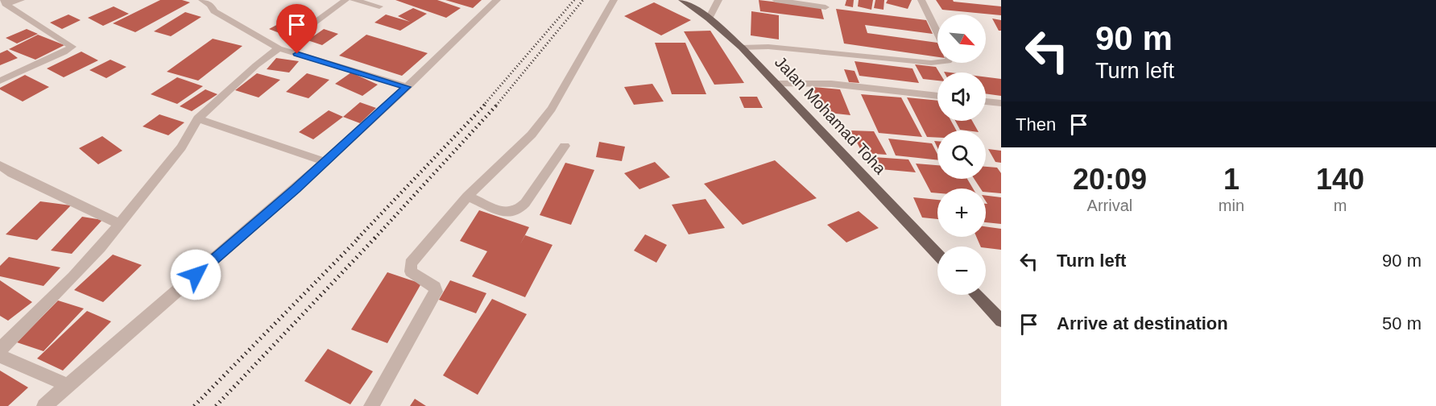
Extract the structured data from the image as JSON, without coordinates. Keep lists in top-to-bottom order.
{
  "streets": {
    "main road": ["Jalan Mohamad Toha"]
  },
  "north": "bottom right",
  "page": {
    "turn": ["90 m", "Turn left"],
    "map_buttons": ["+", "−"],
    "then": "Then",
    "eta": [
      "20:09",
      "Arrival",
      "1",
      "min",
      "140",
      "m"
    ],
    "list": [
      {
        "name": "Turn left",
        "value": "90 m"
      },
      {
        "name": "Arrive at destination",
        "value": "50 m"
      }
    ]
  }
}
